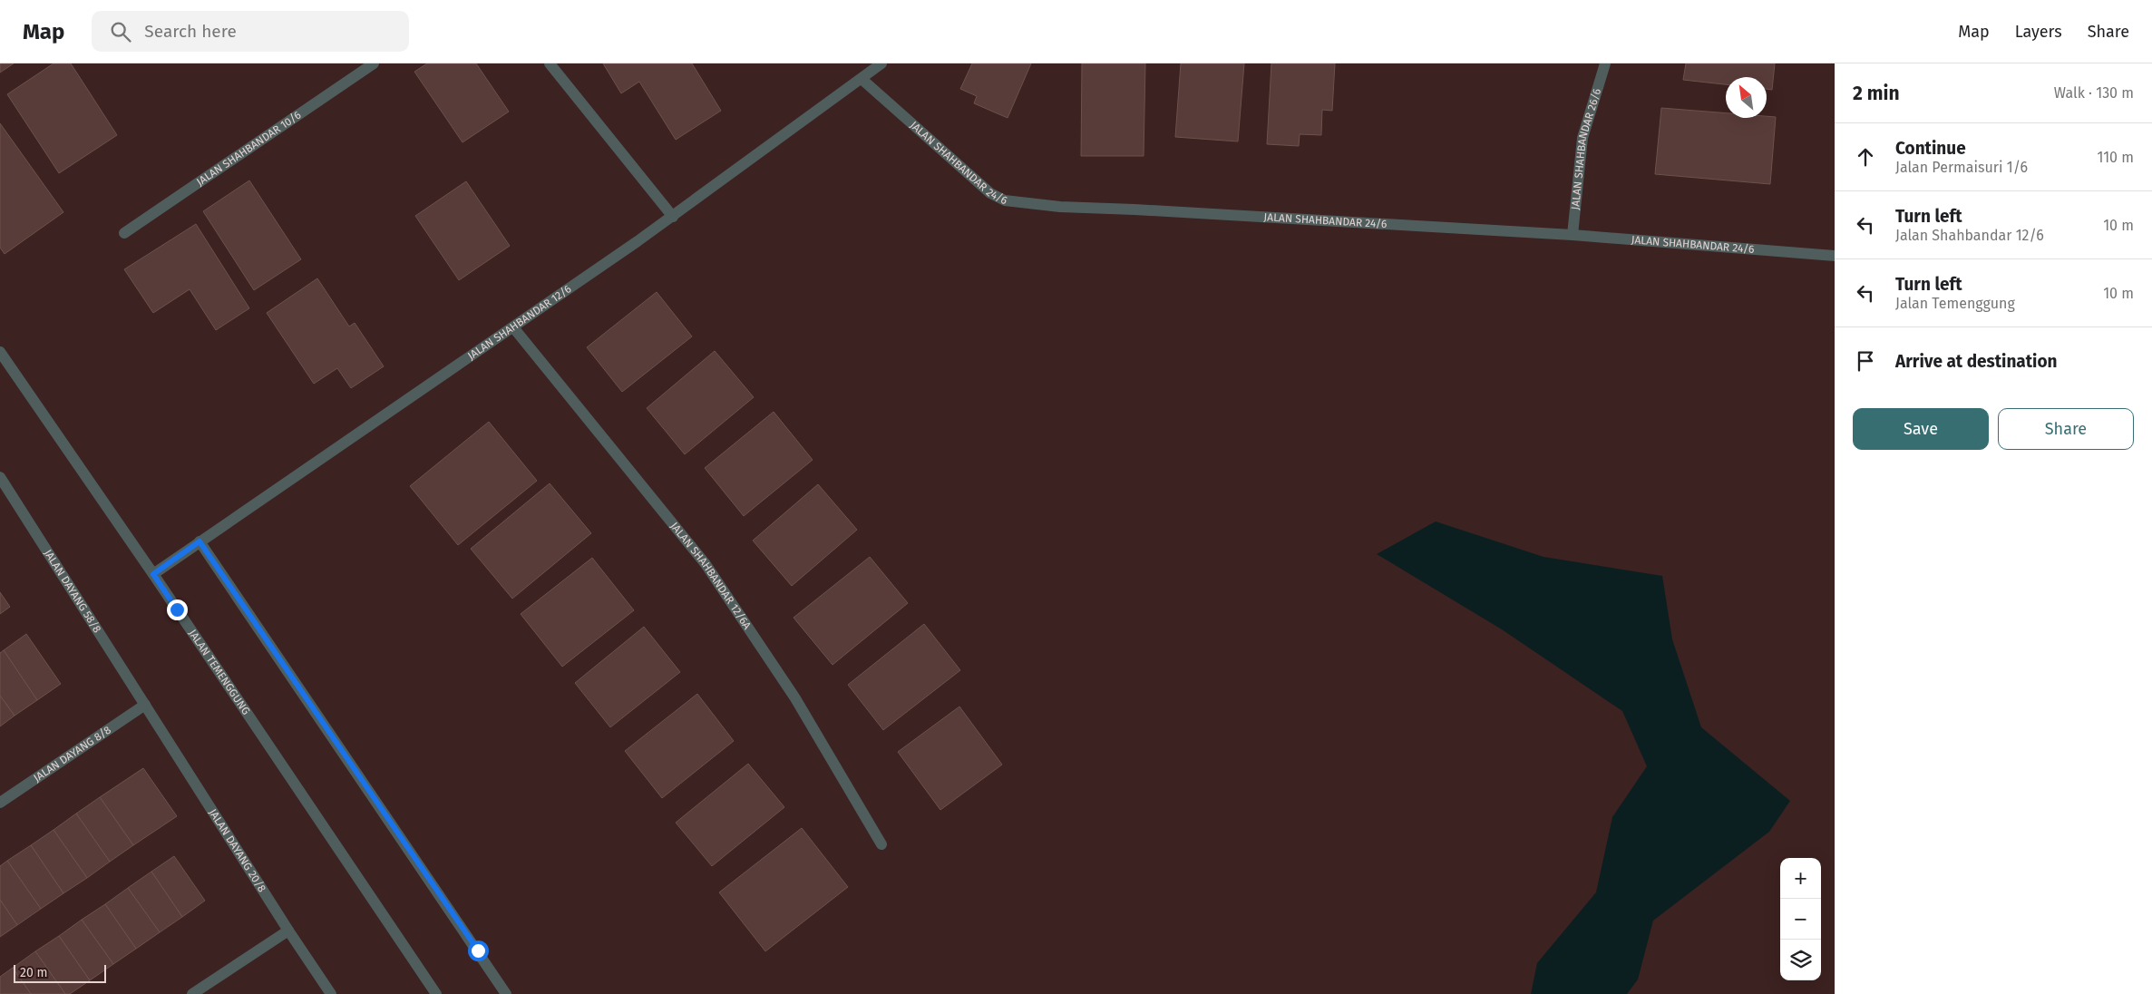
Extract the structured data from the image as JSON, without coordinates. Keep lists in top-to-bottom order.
{
  "streets": {
    "street": [
      "JALAN SHAHBANDAR 10/6",
      "JALAN SHAHBANDAR 26/6",
      "JALAN SHAHBANDAR 24/6",
      "JALAN SHAHBANDAR 12/6",
      "JALAN SHAHBANDAR 12/6A",
      "JALAN DAYANG 58/8",
      "JALAN TEMENGGUNG",
      "JALAN DAYANG 8/8",
      "JALAN DAYANG 20/8"
    ]
  },
  "crossings": [
    ["JALAN SHAHBANDAR 26/6", "JALAN SHAHBANDAR 24/6"],
    ["JALAN SHAHBANDAR 24/6", "JALAN SHAHBANDAR 12/6"],
    ["JALAN SHAHBANDAR 12/6", "JALAN SHAHBANDAR 12/6A"],
    ["JALAN SHAHBANDAR 12/6", "JALAN TEMENGGUNG"],
    ["JALAN DAYANG 58/8", "JALAN DAYANG 8/8"],
    ["JALAN DAYANG 58/8", "JALAN DAYANG 20/8"],
    ["JALAN DAYANG 8/8", "JALAN DAYANG 20/8"]
  ],
  "scale_bar": "20 m",
  "north": "top left",
  "page": {
    "header": "Map",
    "search": "Search here",
    "nav": ["Map", "Layers", "Share"],
    "heading": ["2 min", "Walk · 130 m"],
    "list": [
      ["Continue", "Jalan Permaisuri 1/6", "110 m"],
      ["Turn left", "Jalan Shahbandar 12/6", "10 m"],
      ["Turn left", "Jalan Temenggung", "10 m"],
      "Arrive at destination"
    ],
    "buttons": ["Save", "Share"],
    "map_buttons": ["+", "−"],
    "scale": "20 m"
  }
}
